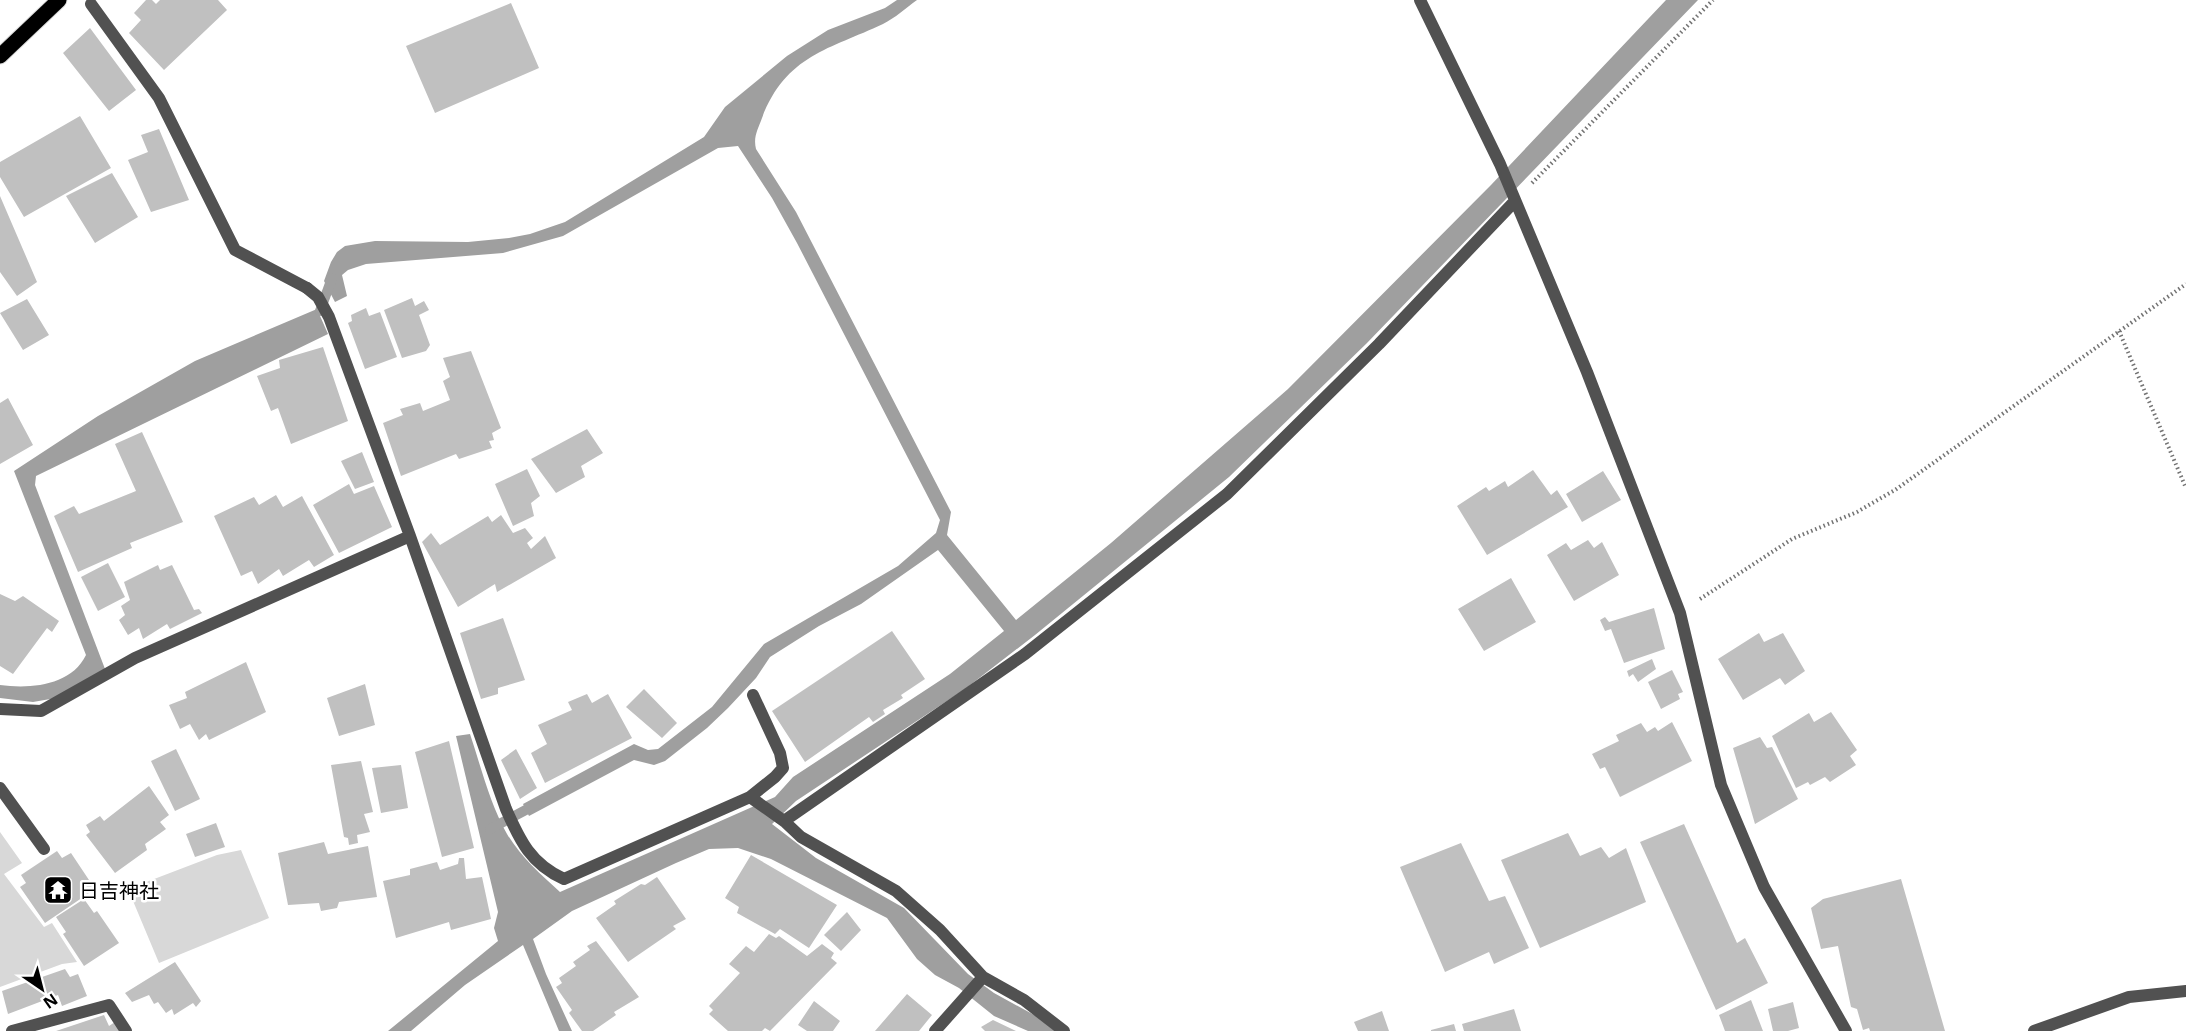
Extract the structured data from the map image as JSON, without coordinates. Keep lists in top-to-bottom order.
{
  "places": {
    "temple": ["日吉神社"]
  },
  "north": "bottom right"
}
